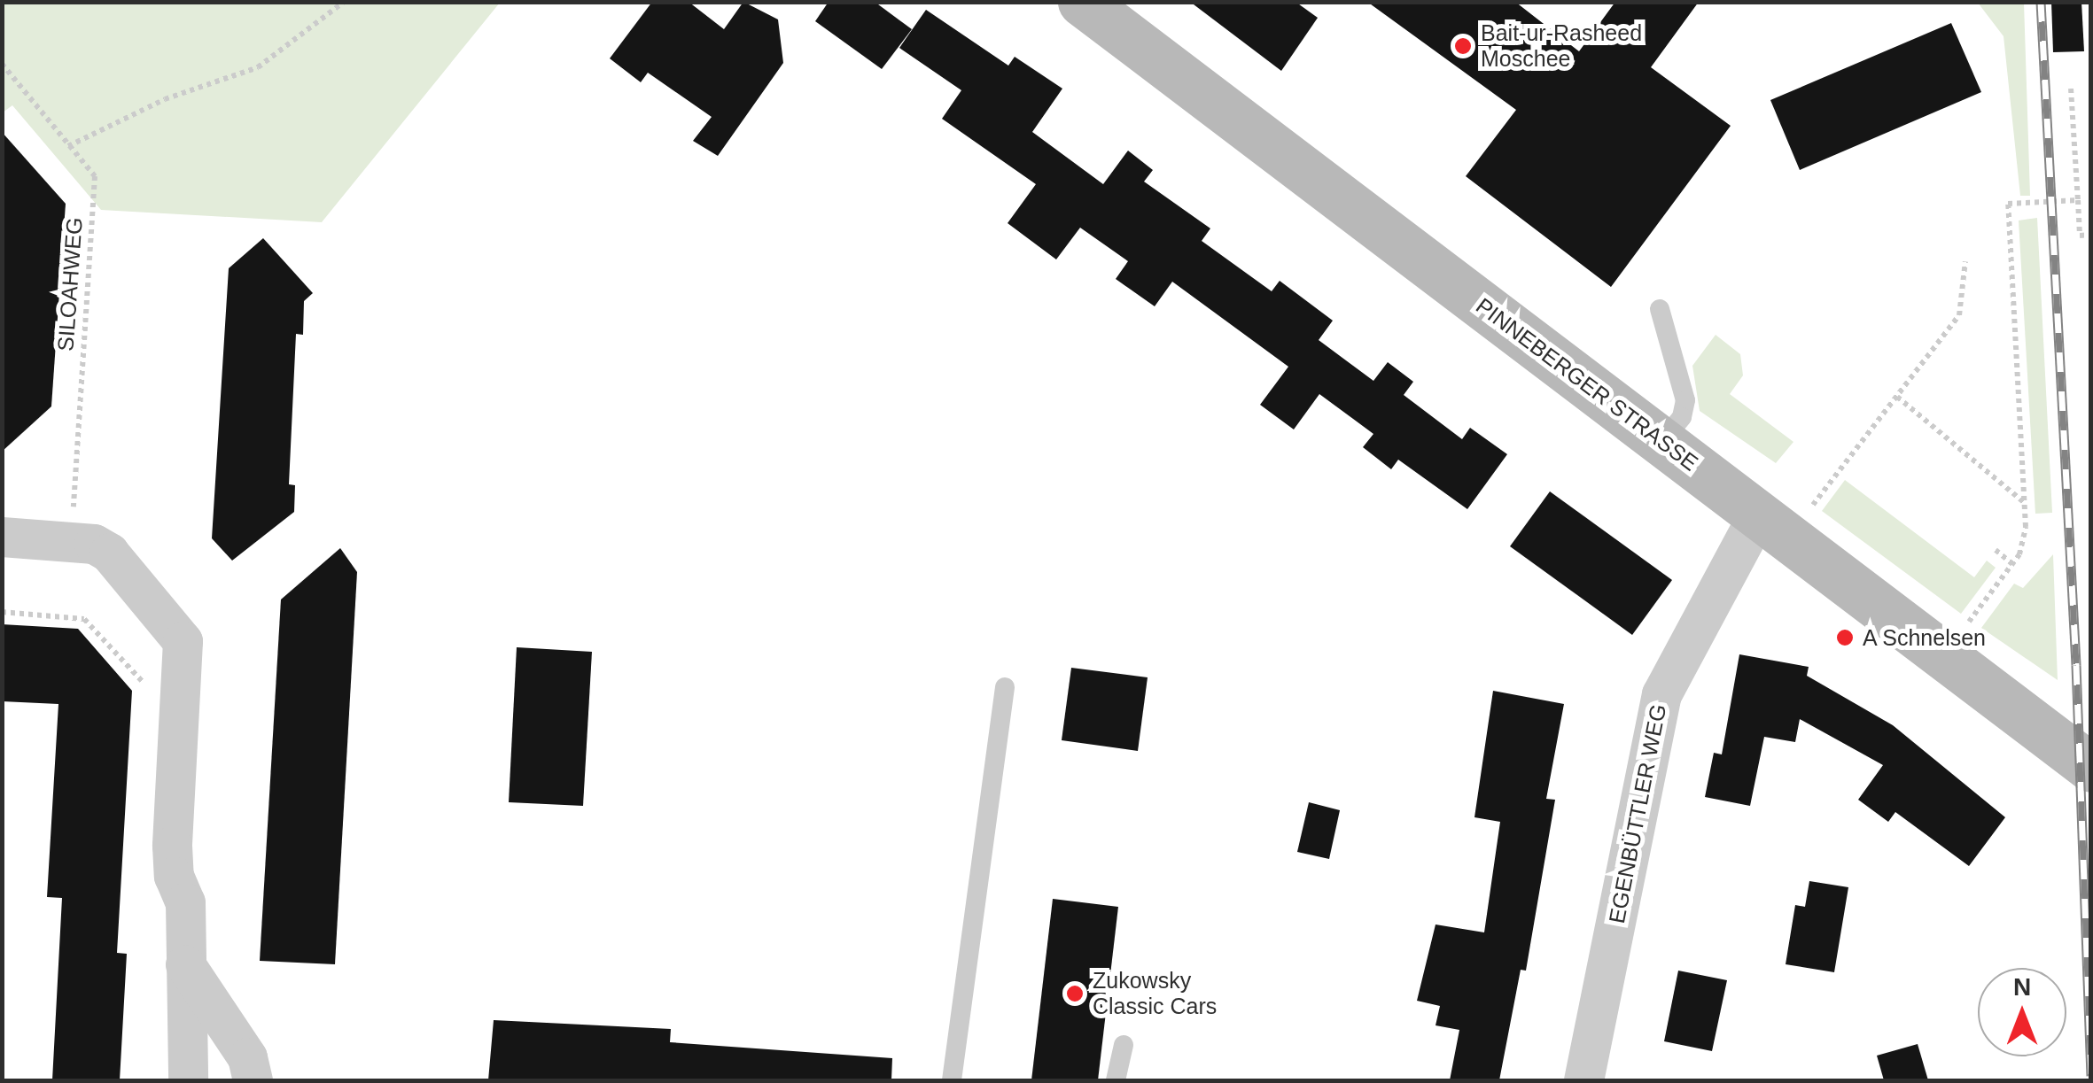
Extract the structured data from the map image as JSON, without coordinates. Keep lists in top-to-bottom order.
{
  "streets": {
    "main road": ["PINNEBERGER STRASSE"],
    "street": ["EGENBÜTTLER WEG"],
    "path": ["SILOAHWEG"]
  },
  "crossings": [
    ["PINNEBERGER STRASSE", "EGENBÜTTLER WEG"]
  ],
  "places": ["Bait-ur-Rasheed Moschee", "A Schnelsen", "Zukowsky Classic Cars"],
  "north": "top"
}
